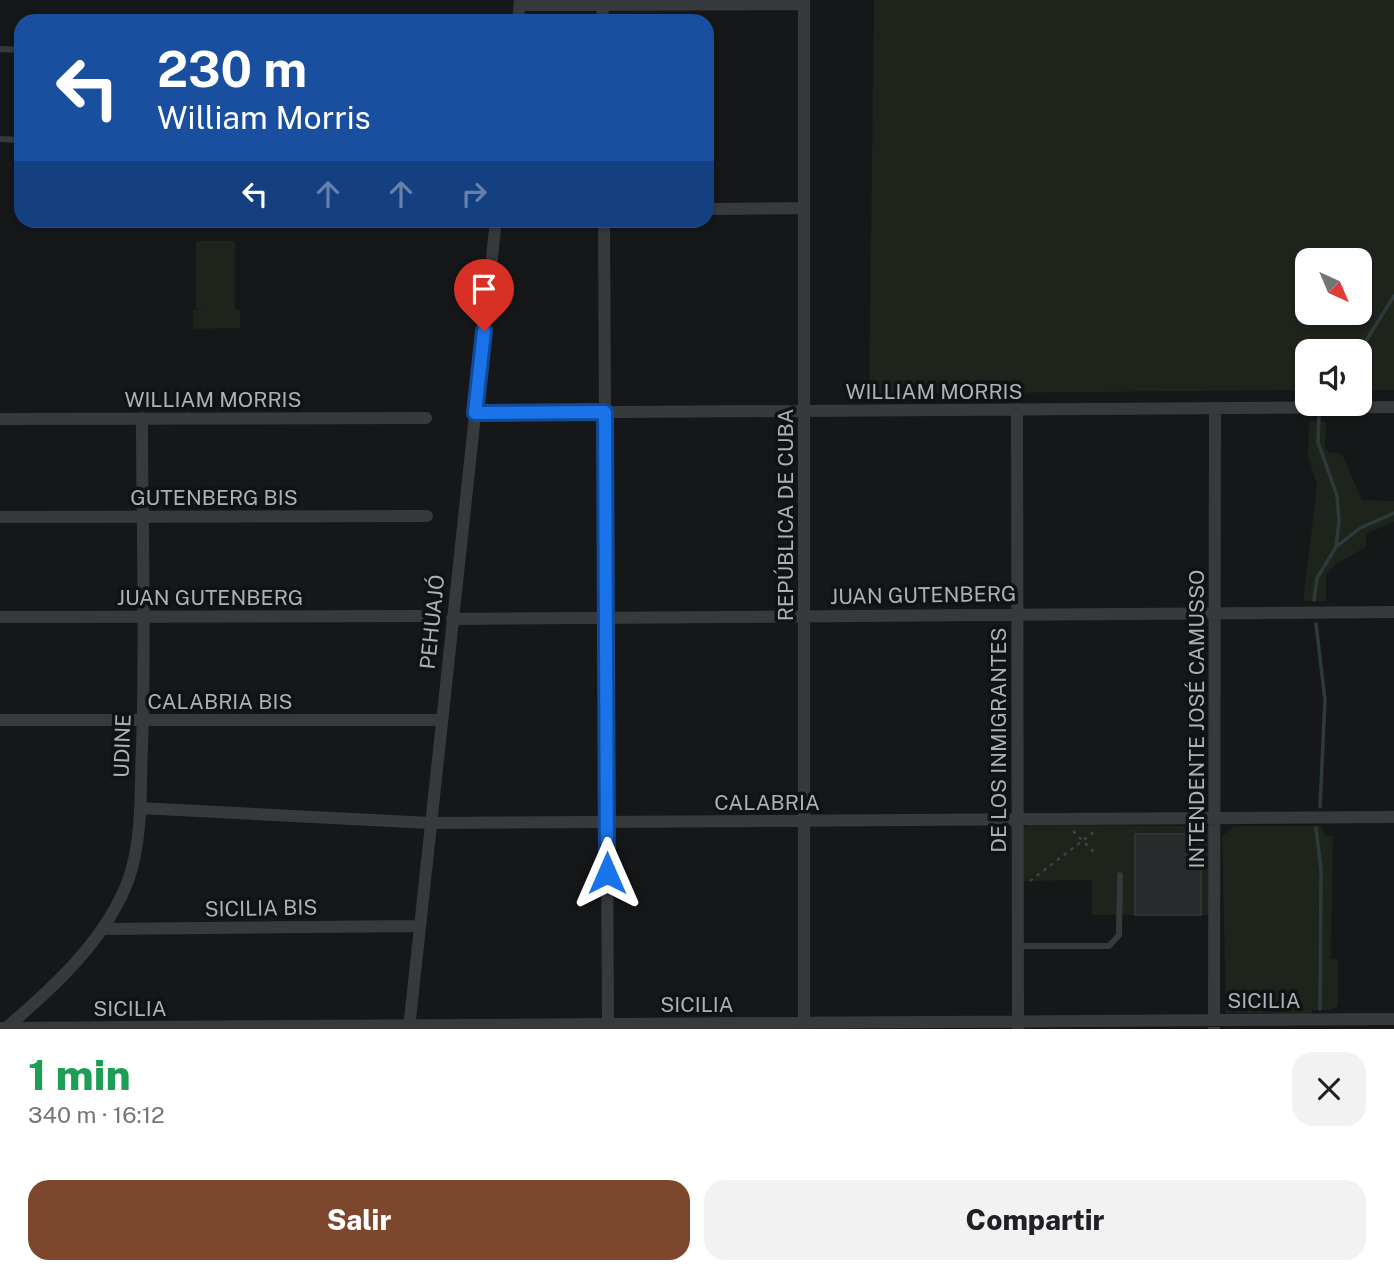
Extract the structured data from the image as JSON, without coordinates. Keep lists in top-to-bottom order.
{
  "streets": {
    "street": [
      "WILLIAM MORRIS",
      "GUTENBERG BIS",
      "REPÚBLICA DE CUBA",
      "JUAN GUTENBERG",
      "PEHUAJÓ",
      "CALABRIA BIS",
      "INTENDENTE JOSÉ CAMUSSO",
      "DE LOS INMIGRANTES",
      "UDINE",
      "CALABRIA",
      "SICILIA BIS",
      "SICILIA"
    ]
  },
  "crossings": [
    ["WILLIAM MORRIS", "REPÚBLICA DE CUBA"],
    ["WILLIAM MORRIS", "PEHUAJÓ"],
    ["WILLIAM MORRIS", "INTENDENTE JOSÉ CAMUSSO"],
    ["WILLIAM MORRIS", "DE LOS INMIGRANTES"],
    ["WILLIAM MORRIS", "UDINE"],
    ["GUTENBERG BIS", "UDINE"],
    ["REPÚBLICA DE CUBA", "JUAN GUTENBERG"],
    ["REPÚBLICA DE CUBA", "CALABRIA"],
    ["REPÚBLICA DE CUBA", "SICILIA"],
    ["JUAN GUTENBERG", "PEHUAJÓ"],
    ["JUAN GUTENBERG", "INTENDENTE JOSÉ CAMUSSO"],
    ["JUAN GUTENBERG", "DE LOS INMIGRANTES"],
    ["JUAN GUTENBERG", "UDINE"],
    ["PEHUAJÓ", "CALABRIA BIS"],
    ["PEHUAJÓ", "CALABRIA"],
    ["PEHUAJÓ", "SICILIA BIS"],
    ["PEHUAJÓ", "SICILIA"],
    ["CALABRIA BIS", "UDINE"],
    ["INTENDENTE JOSÉ CAMUSSO", "CALABRIA"],
    ["INTENDENTE JOSÉ CAMUSSO", "SICILIA"],
    ["DE LOS INMIGRANTES", "CALABRIA"],
    ["DE LOS INMIGRANTES", "SICILIA"],
    ["UDINE", "CALABRIA"],
    ["UDINE", "SICILIA BIS"],
    ["UDINE", "SICILIA"]
  ],
  "north": "bottom right",
  "page": {
    "turn": ["230 m", "William Morris"],
    "heading": ["1 min", "340 m · 16:12"],
    "buttons": ["Salir", "Compartir"]
  }
}
